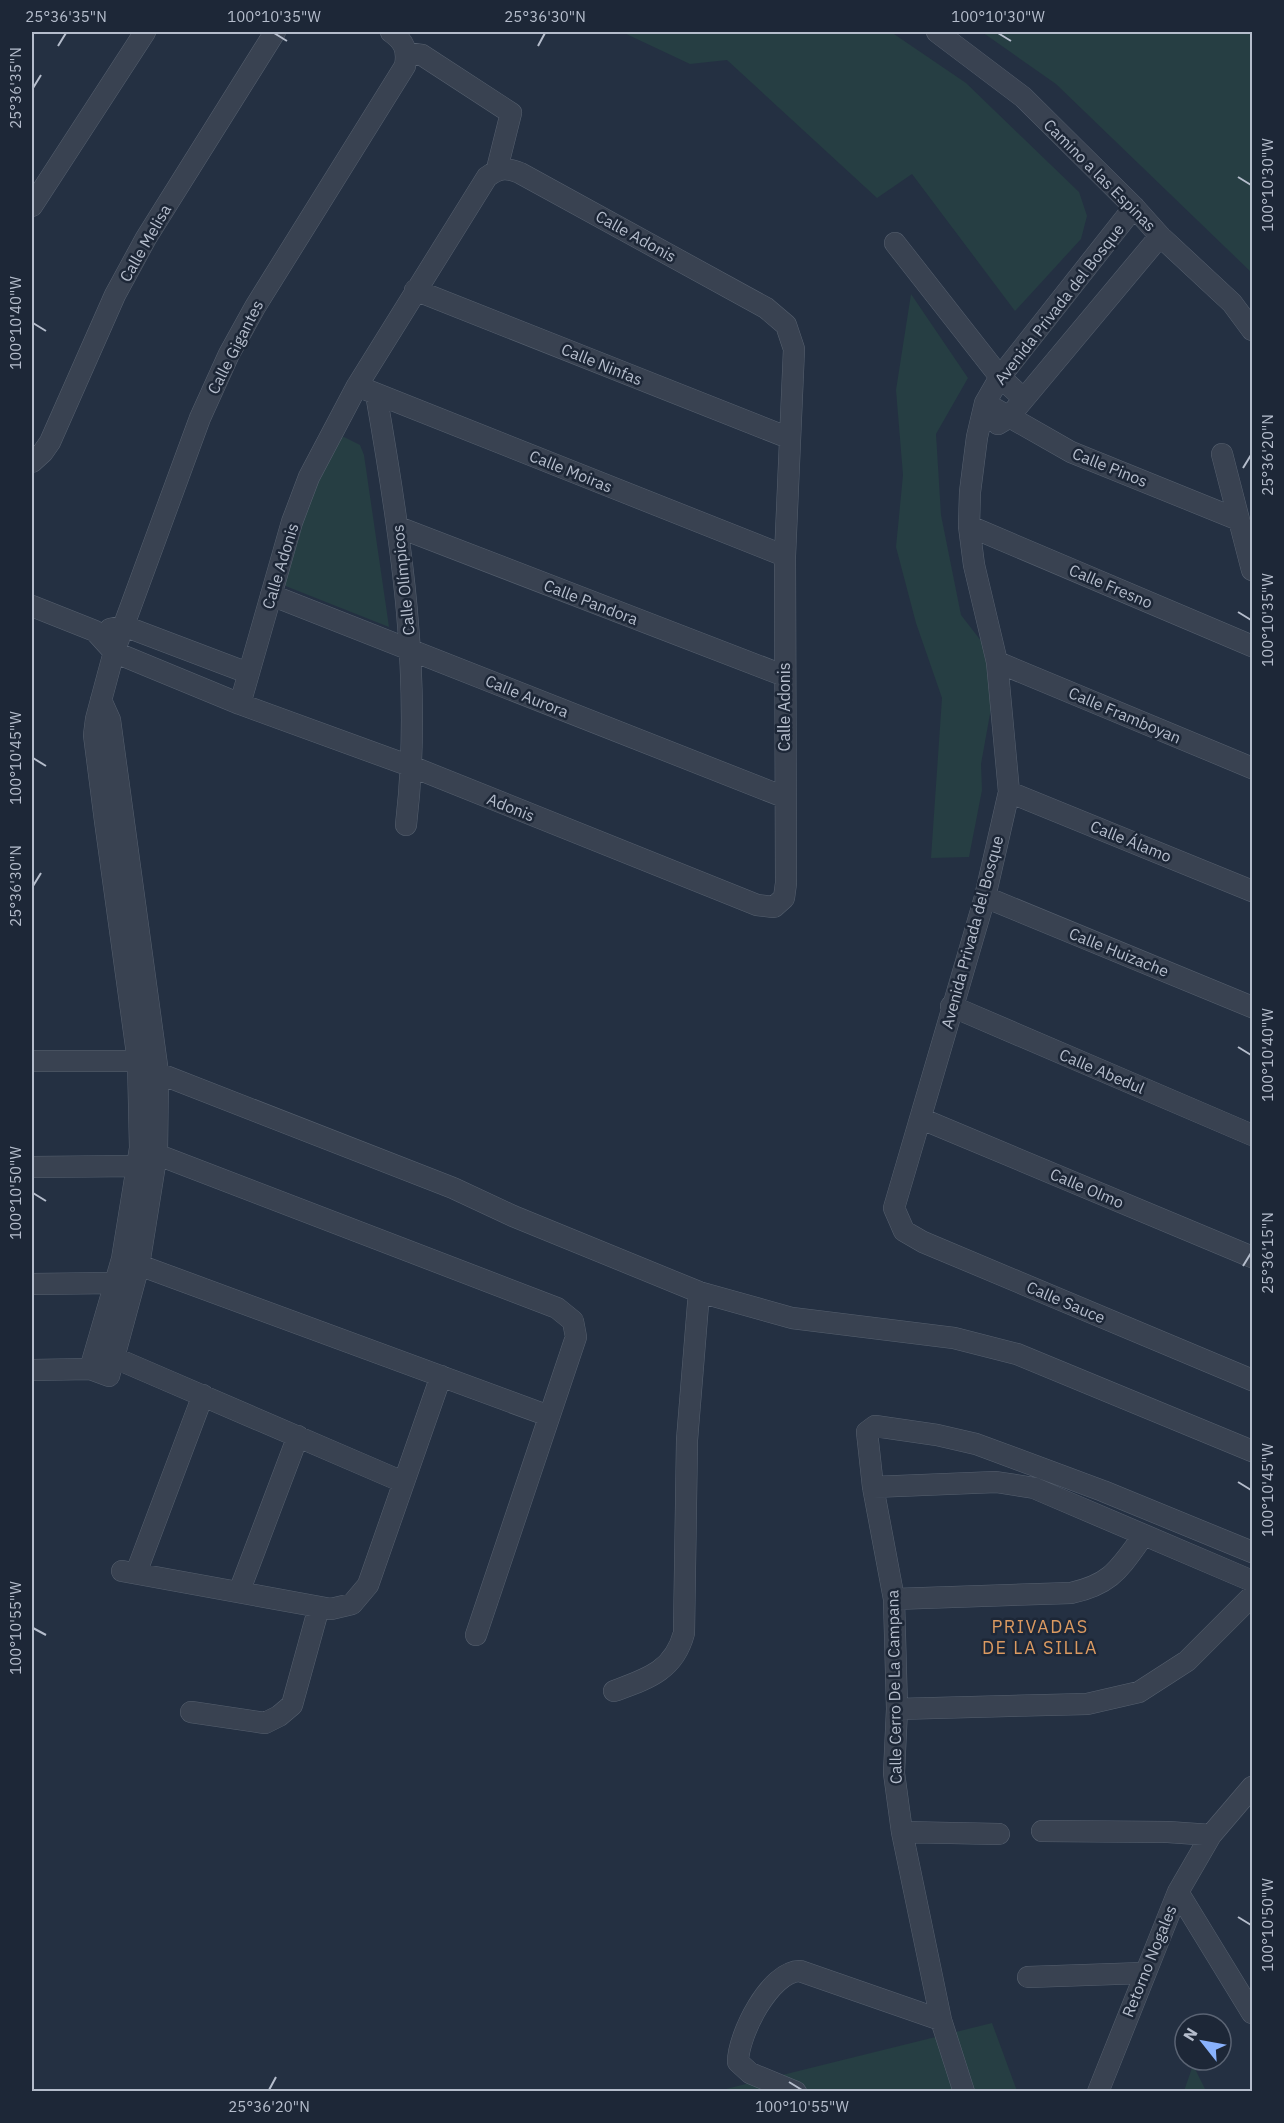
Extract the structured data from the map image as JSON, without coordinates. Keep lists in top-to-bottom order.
{
  "streets": {
    "street": [
      "Camino a las Espinas",
      "Calle Adonis",
      "Calle Melisa",
      "Avenida Privada del Bosque",
      "Calle Gigantes",
      "Calle Ninfas",
      "Calle Pinos",
      "Calle Moiras",
      "Calle Olímpicos",
      "Calle Fresno",
      "Calle Pandora",
      "Calle Aurora",
      "Calle Framboyan",
      "Adonis",
      "Calle Álamo",
      "Calle Huizache",
      "Calle Abedul",
      "Calle Olmo",
      "Calle Sauce",
      "Calle Cerro De La Campana",
      "Retorno Nogales"
    ]
  },
  "crossings": [
    ["Camino a las Espinas", "Avenida Privada del Bosque"],
    ["Calle Adonis", "Calle Ninfas"],
    ["Calle Adonis", "Calle Moiras"],
    ["Calle Adonis", "Calle Olímpicos"],
    ["Calle Adonis", "Calle Pandora"],
    ["Calle Adonis", "Calle Aurora"],
    ["Calle Adonis", "Adonis"],
    ["Avenida Privada del Bosque", "Calle Pinos"],
    ["Avenida Privada del Bosque", "Calle Fresno"],
    ["Avenida Privada del Bosque", "Calle Framboyan"],
    ["Avenida Privada del Bosque", "Calle Álamo"],
    ["Avenida Privada del Bosque", "Calle Huizache"],
    ["Avenida Privada del Bosque", "Calle Abedul"],
    ["Avenida Privada del Bosque", "Calle Olmo"],
    ["Avenida Privada del Bosque", "Calle Sauce"],
    ["Calle Gigantes", "Adonis"],
    ["Calle Moiras", "Calle Olímpicos"],
    ["Calle Olímpicos", "Calle Pandora"],
    ["Calle Olímpicos", "Calle Aurora"],
    ["Calle Olímpicos", "Adonis"]
  ],
  "districts": ["PRIVADAS DE LA SILLA"],
  "north": "top left",
  "coordinates": [
    "25°36'35\"N",
    "100°10'35\"W",
    "25°36'30\"N",
    "100°10'30\"W",
    "100°10'40\"W",
    "25°36'20\"N",
    "100°10'45\"W",
    "100°10'50\"W",
    "25°36'15\"N",
    "100°10'55\"W"
  ]
}
